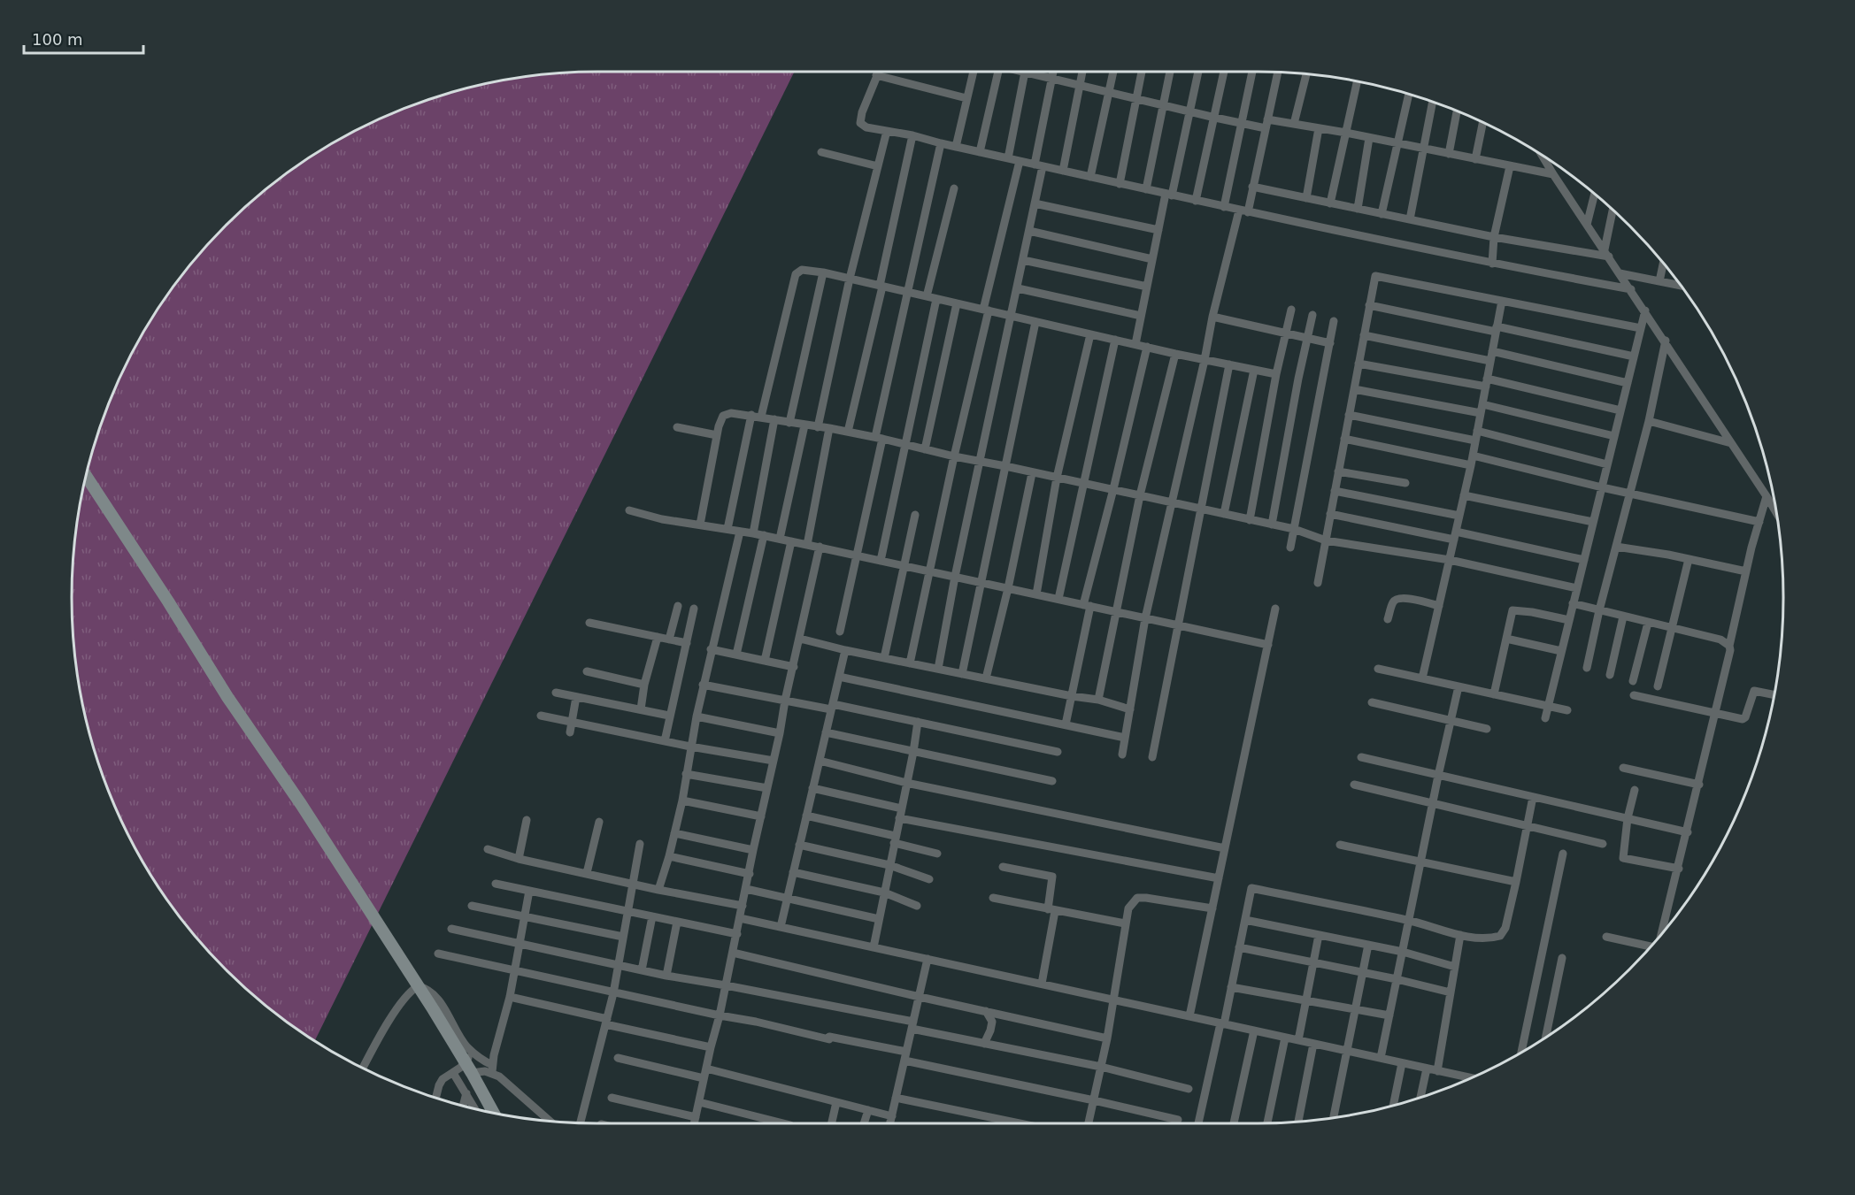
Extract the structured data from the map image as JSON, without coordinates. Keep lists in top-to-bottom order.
{
  "scale_bar": "100 m"
}
